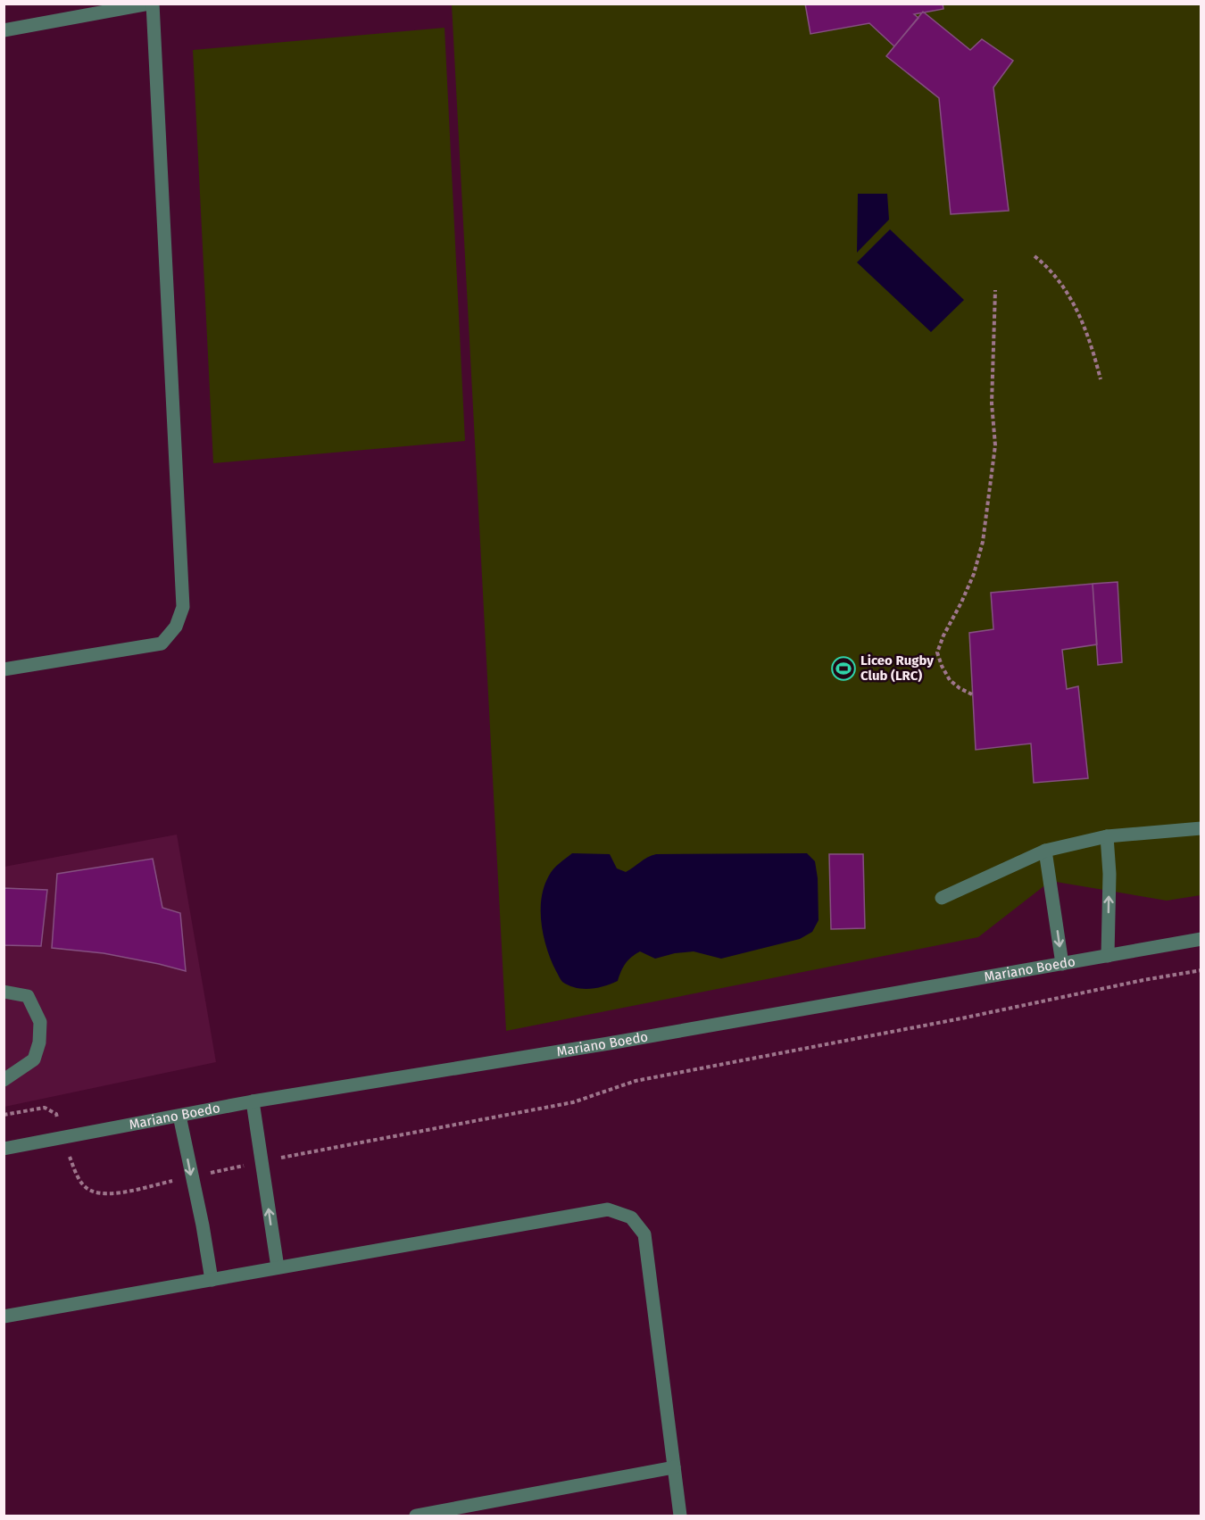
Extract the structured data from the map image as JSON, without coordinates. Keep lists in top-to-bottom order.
{
  "streets": {
    "street": ["Mariano Boedo"]
  },
  "places": {
    "sports": ["Liceo Rugby Club (LRC)"]
  }
}
